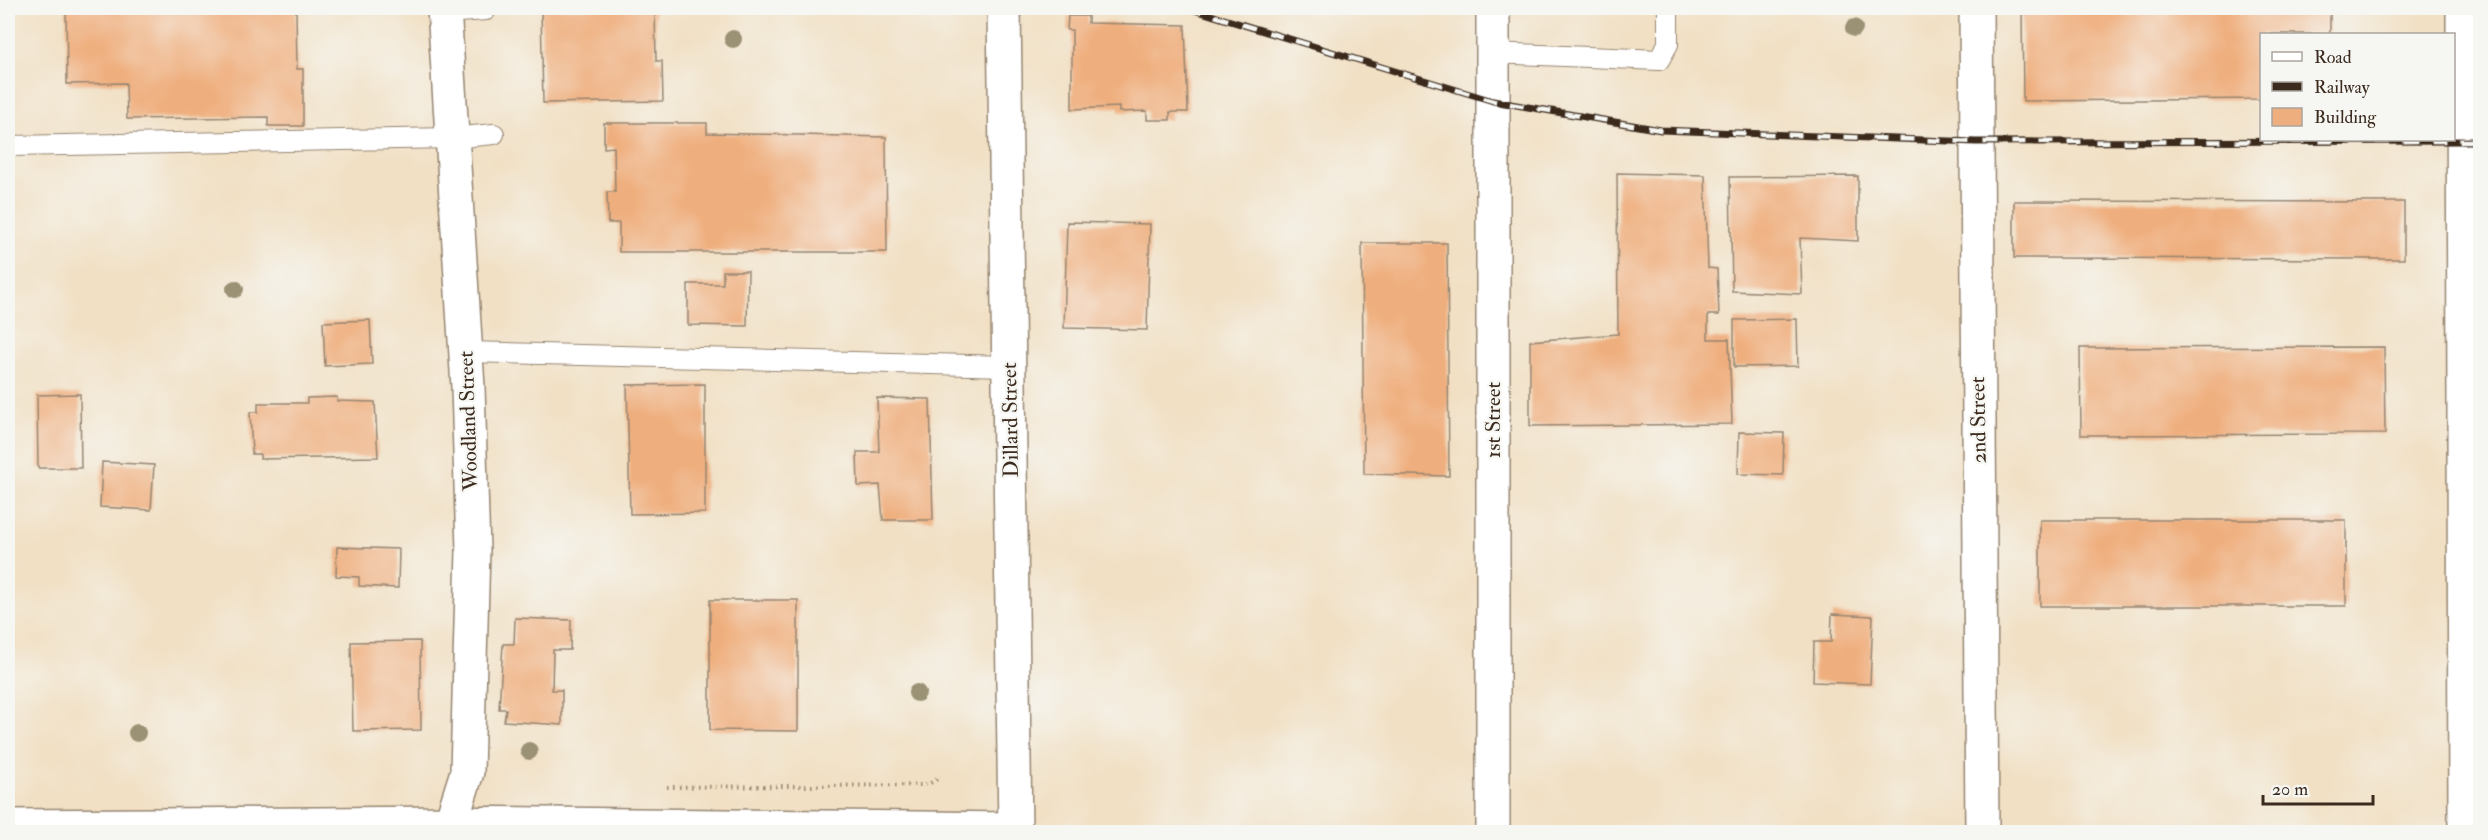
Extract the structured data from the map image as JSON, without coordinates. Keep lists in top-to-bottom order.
{
  "streets": {
    "street": [
      "Dillard Street",
      "1st Street",
      "2nd Street",
      "Woodland Street"
    ]
  },
  "legend": ["Road", "Railway", "Building"],
  "scale_bar": "20 m"
}
